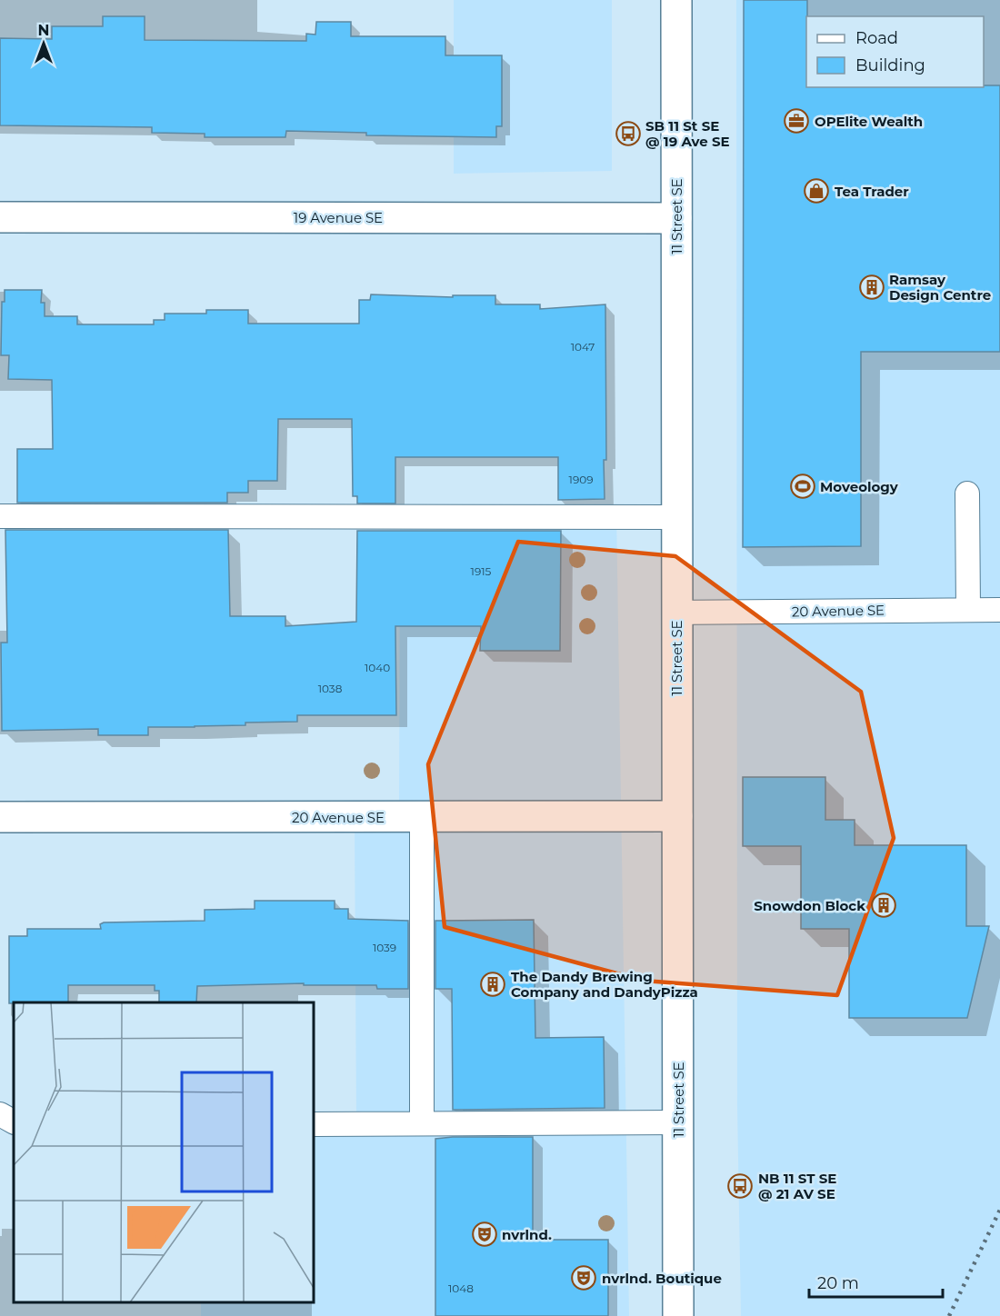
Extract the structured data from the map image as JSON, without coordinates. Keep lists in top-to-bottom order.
{
  "streets": {
    "street": ["11 Street SE", "19 Avenue SE", "20 Avenue SE"]
  },
  "crossings": [
    ["11 Street SE", "19 Avenue SE"],
    ["11 Street SE", "20 Avenue SE"]
  ],
  "places": {
    "office": ["OPElite Wealth"],
    "bus stop": ["SB 11 St SE @ 19 Ave SE", "NB 11 ST SE @ 21 AV SE"],
    "shop": ["Tea Trader"],
    "building": ["Ramsay Design Centre", "Snowdon Block", "The Dandy Brewing Company and DandyPizza"],
    "sports": ["Moveology"],
    "theatre": ["nvrlnd.", "nvrlnd. Boutique"]
  },
  "house_numbers": [
    "1047",
    "1909",
    "1915",
    "1040",
    "1038",
    "1039",
    "1048"
  ],
  "legend": ["Road", "Building"],
  "scale_bar": "20 m",
  "north": "top"
}
